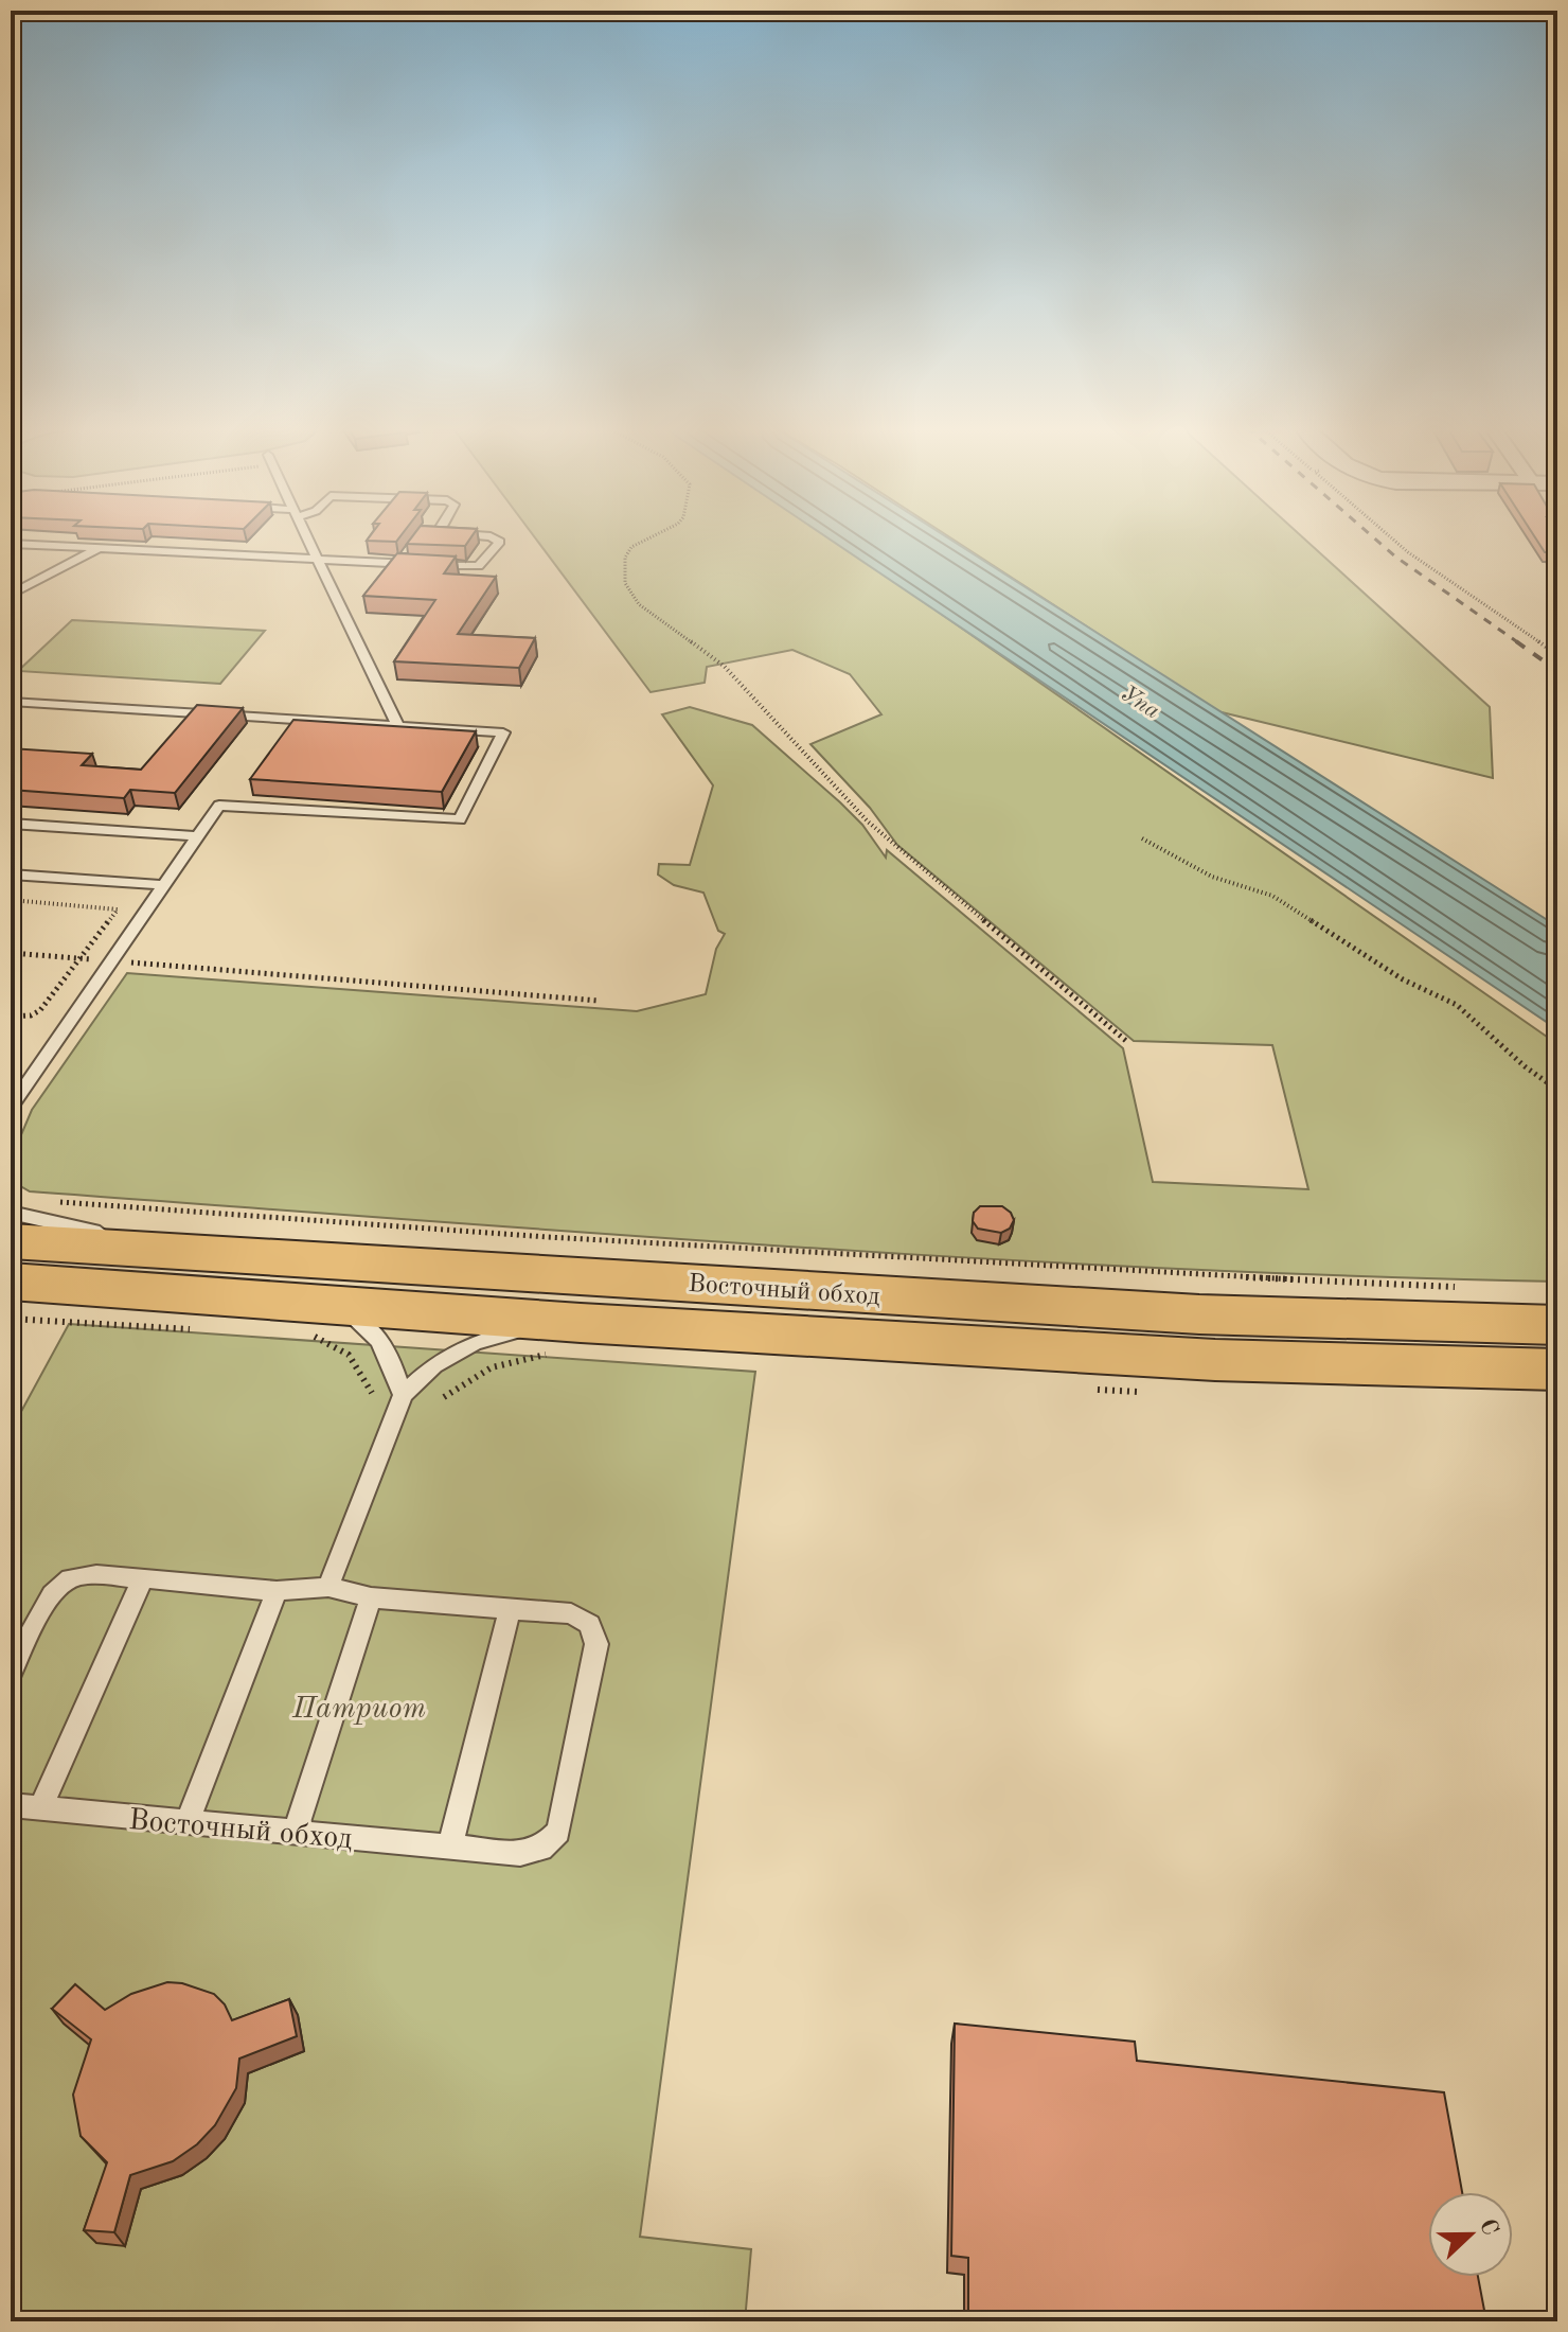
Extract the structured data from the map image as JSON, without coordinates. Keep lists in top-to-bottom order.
{
  "streets": {
    "main road": ["Восточный обход"]
  },
  "water": ["Упа"],
  "parks": ["Патриот"],
  "north": "right"
}
